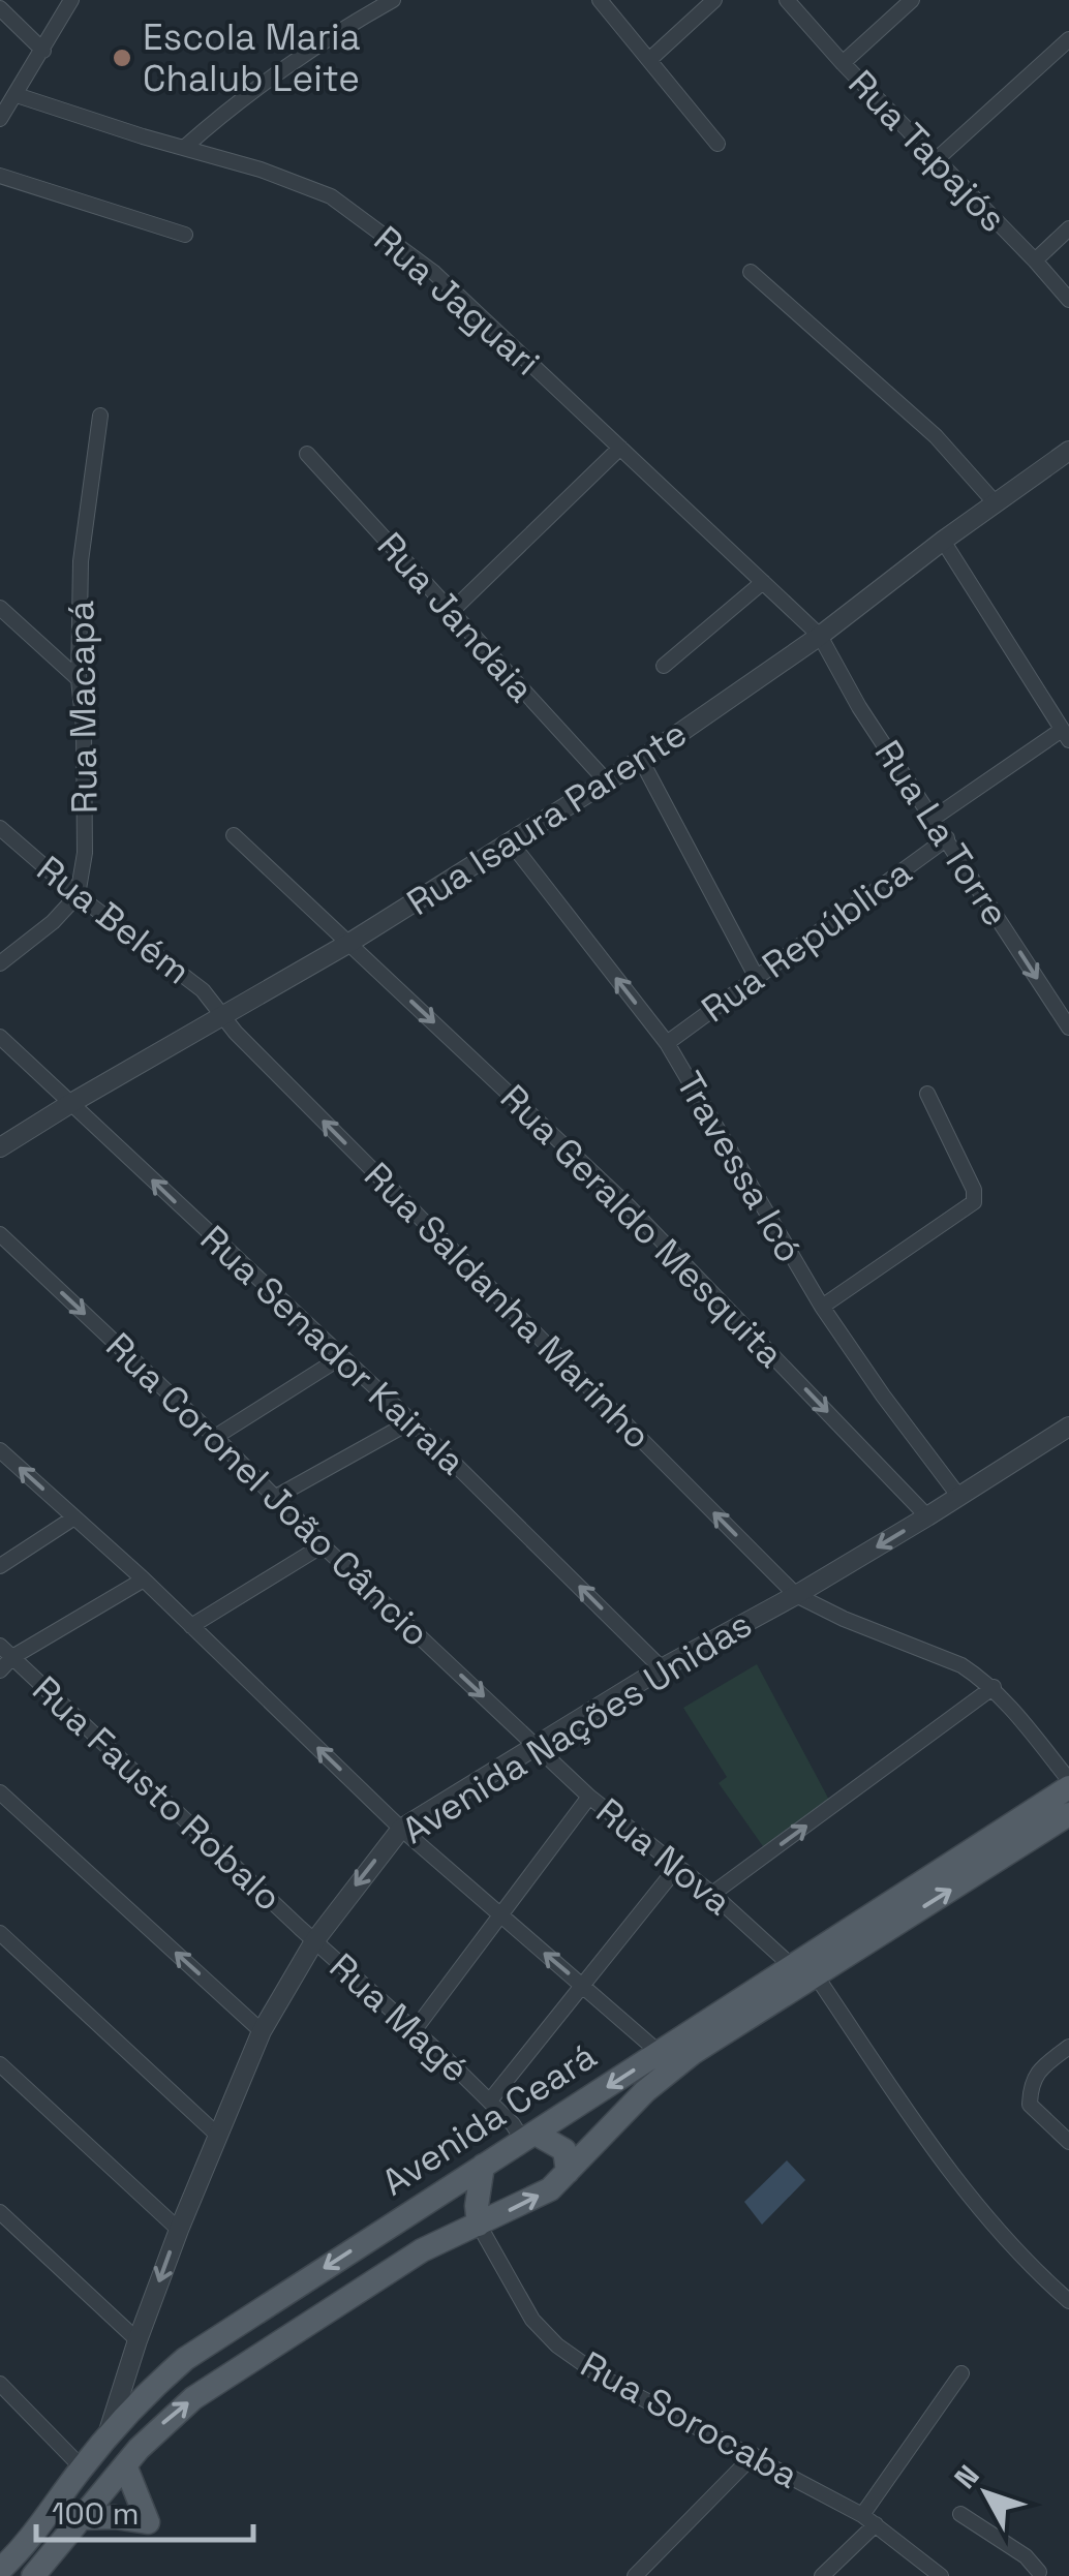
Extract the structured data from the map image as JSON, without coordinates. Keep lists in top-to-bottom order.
{
  "streets": {
    "main road": ["Avenida Ceará"],
    "street": [
      "Rua Tapajós",
      "Rua Jaguari",
      "Rua Jandaia",
      "Rua Macapá",
      "Rua Isaura Parente",
      "Rua La Torre",
      "Rua Belém",
      "Rua República",
      "Travessa Icó",
      "Rua Geraldo Mesquita",
      "Rua Saldanha Marinho",
      "Rua Senador Kairala",
      "Rua Coronel João Câncio",
      "Avenida Nações Unidas",
      "Rua Fausto Robalo",
      "Rua Nova",
      "Rua Magé",
      "Rua Sorocaba"
    ]
  },
  "crossings": [
    ["Rua Jaguari", "Rua Isaura Parente"],
    ["Rua Jaguari", "Rua La Torre"],
    ["Rua Jandaia", "Rua Isaura Parente"],
    ["Rua Macapá", "Rua Belém"],
    ["Rua Isaura Parente", "Rua La Torre"],
    ["Rua Isaura Parente", "Rua Belém"],
    ["Rua Isaura Parente", "Travessa Icó"],
    ["Rua Isaura Parente", "Rua Geraldo Mesquita"],
    ["Rua Isaura Parente", "Rua Saldanha Marinho"],
    ["Rua Isaura Parente", "Rua Senador Kairala"],
    ["Rua La Torre", "Rua República"],
    ["Rua Belém", "Rua Saldanha Marinho"],
    ["Rua República", "Travessa Icó"],
    ["Travessa Icó", "Avenida Nações Unidas"],
    ["Rua Geraldo Mesquita", "Avenida Nações Unidas"],
    ["Rua Saldanha Marinho", "Avenida Nações Unidas"],
    ["Rua Saldanha Marinho", "Avenida Ceará"],
    ["Rua Senador Kairala", "Avenida Nações Unidas"],
    ["Rua Coronel João Câncio", "Avenida Nações Unidas"],
    ["Rua Coronel João Câncio", "Rua Nova"],
    ["Avenida Nações Unidas", "Rua Fausto Robalo"],
    ["Avenida Nações Unidas", "Rua Nova"],
    ["Avenida Nações Unidas", "Rua Magé"],
    ["Avenida Nações Unidas", "Avenida Ceará"],
    ["Rua Fausto Robalo", "Rua Magé"],
    ["Rua Nova", "Avenida Ceará"],
    ["Rua Magé", "Avenida Ceará"],
    ["Avenida Ceará", "Rua Sorocaba"]
  ],
  "one_way": [
    "Rua La Torre",
    "Rua Geraldo Mesquita",
    "Rua Saldanha Marinho",
    "Rua Senador Kairala",
    "Rua Coronel João Câncio"
  ],
  "places": ["Escola Maria Chalub Leite"],
  "scale_bar": "100 m",
  "north": "top left"
}
